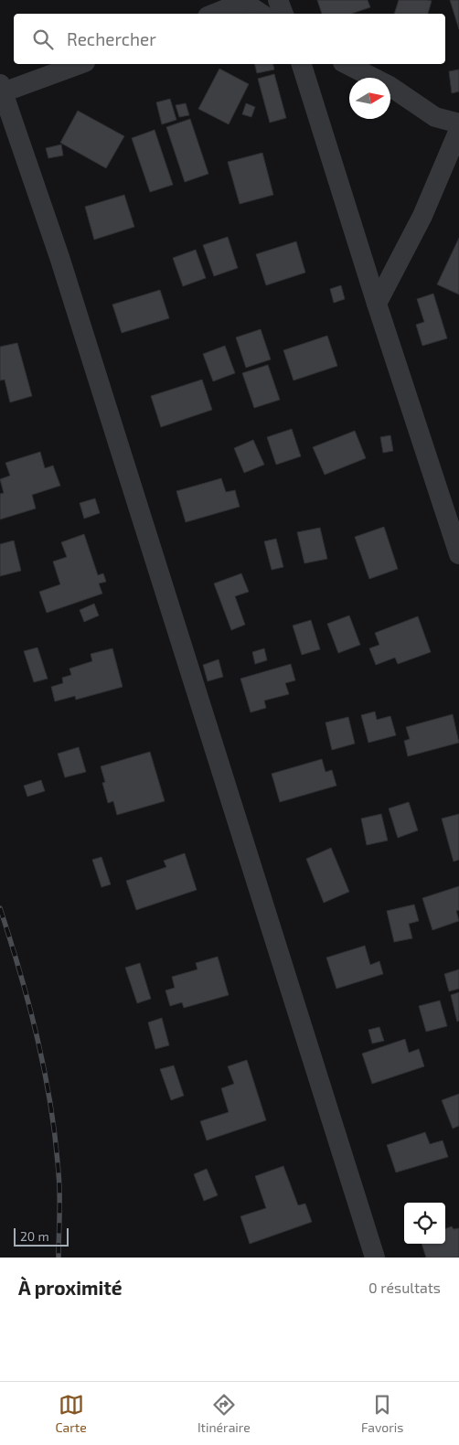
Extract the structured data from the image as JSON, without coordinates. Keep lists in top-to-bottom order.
{
  "scale_bar": "20 m",
  "north": "right",
  "page": {
    "search": "Rechercher",
    "scale": "20 m",
    "heading": ["À proximité", "0 résultats"],
    "nav": ["Carte", "Itinéraire", "Favoris"]
  }
}
